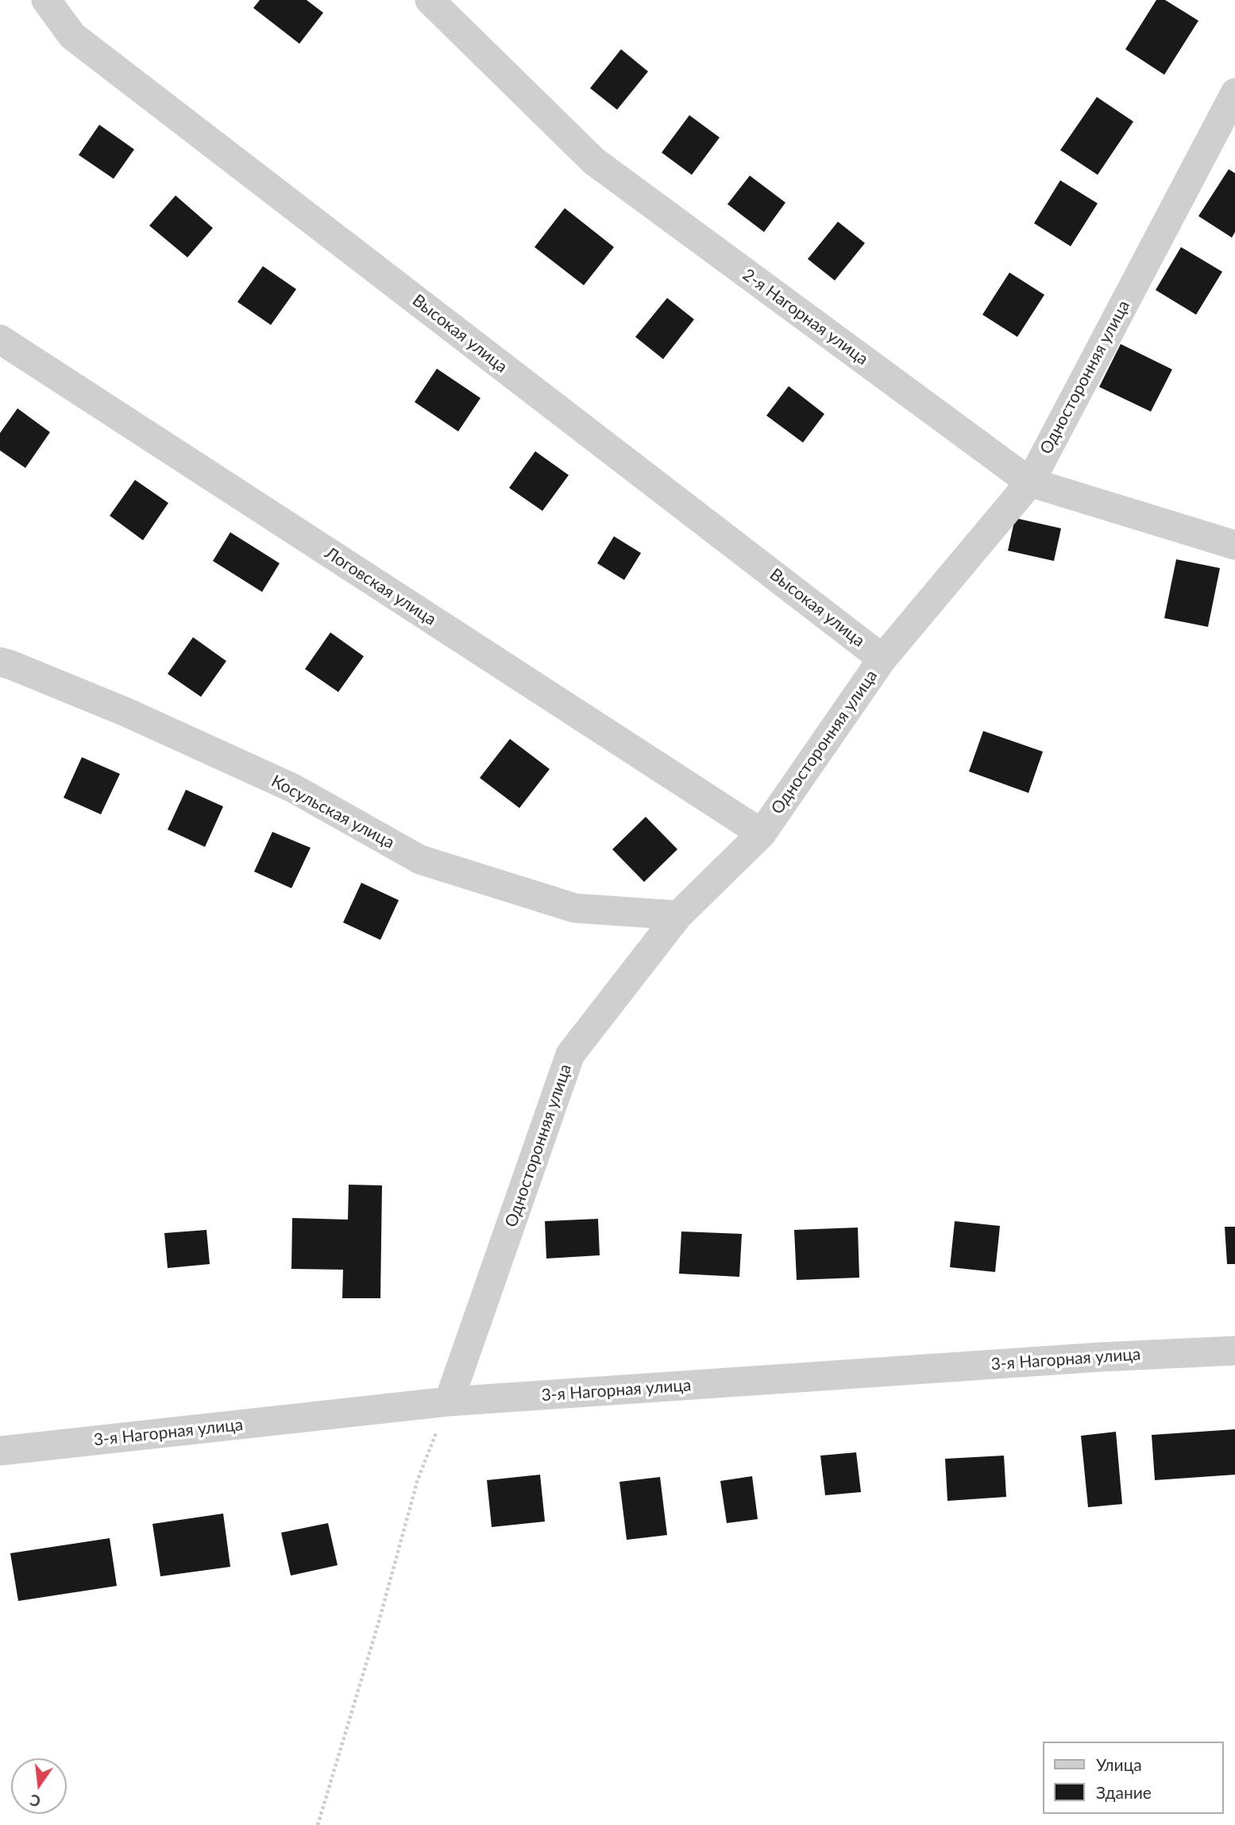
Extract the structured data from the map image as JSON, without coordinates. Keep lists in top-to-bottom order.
{
  "streets": {
    "street": [
      "2-я Нагорная улица",
      "Высокая улица",
      "Односторонняя улица",
      "Логовская улица",
      "Косульская улица",
      "3-я Нагорная улица"
    ]
  },
  "crossings": [
    ["2-я Нагорная улица", "Односторонняя улица"],
    ["Высокая улица", "Односторонняя улица"],
    ["Односторонняя улица", "Логовская улица"],
    ["Односторонняя улица", "Косульская улица"],
    ["Односторонняя улица", "3-я Нагорная улица"]
  ],
  "legend": ["Улица", "Здание"],
  "north": "bottom"
}
